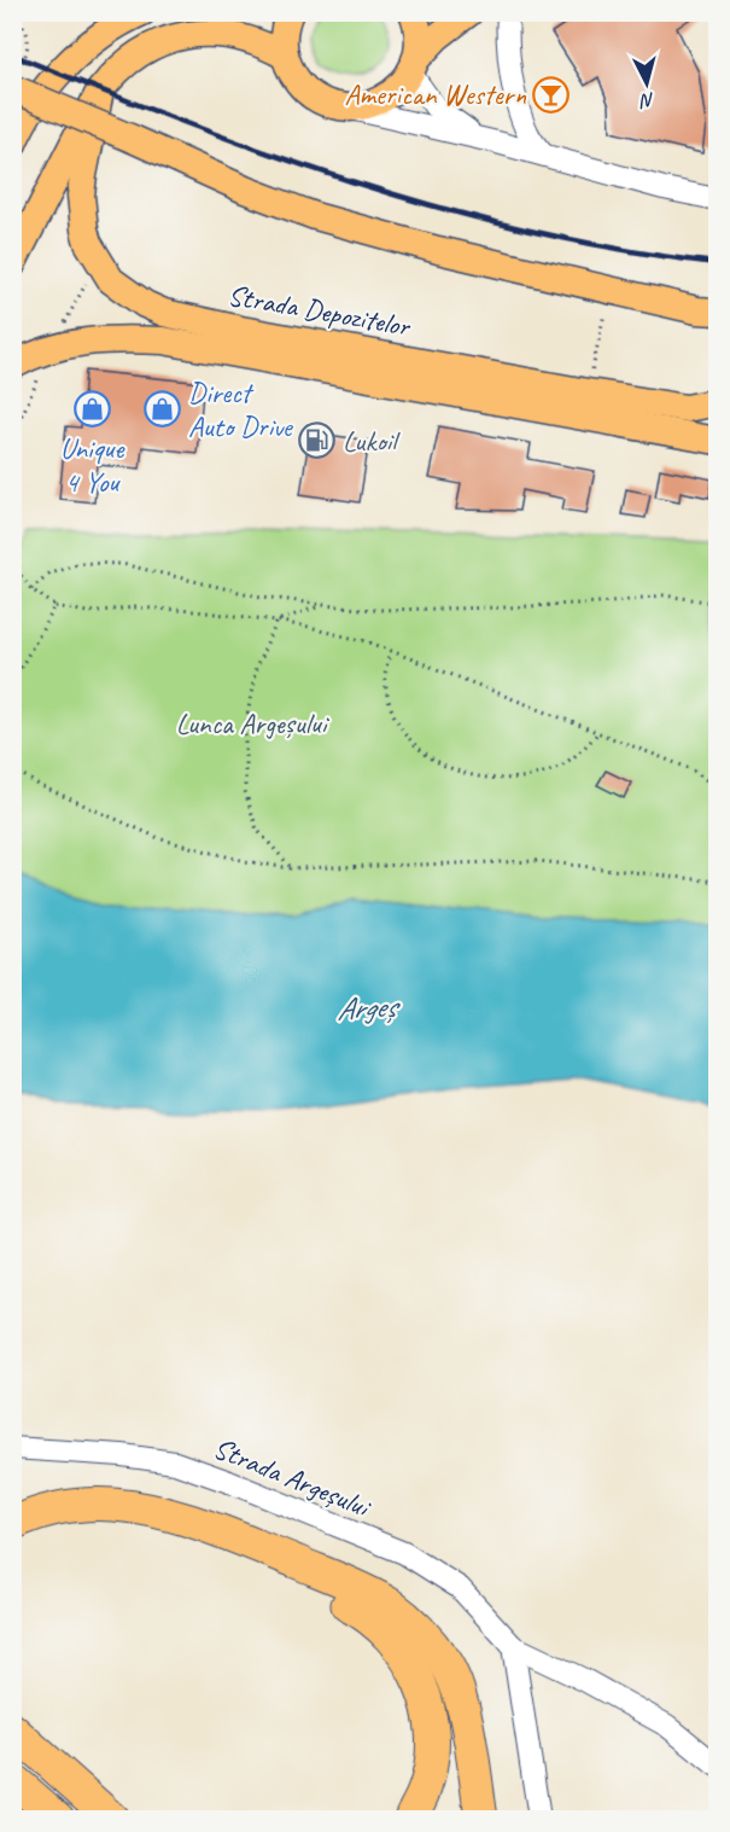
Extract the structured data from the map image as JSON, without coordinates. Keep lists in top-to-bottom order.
{
  "streets": {
    "main road": ["Strada Depozitelor"],
    "street": ["Strada Argeșului"]
  },
  "water": ["Argeș"],
  "parks": ["Lunca Argeșului"],
  "places": {
    "bar": ["American Western"],
    "shop": ["Unique 4 You", "Direct Auto Drive"],
    "fuel station": ["Lukoil"]
  },
  "north": "bottom"
}
